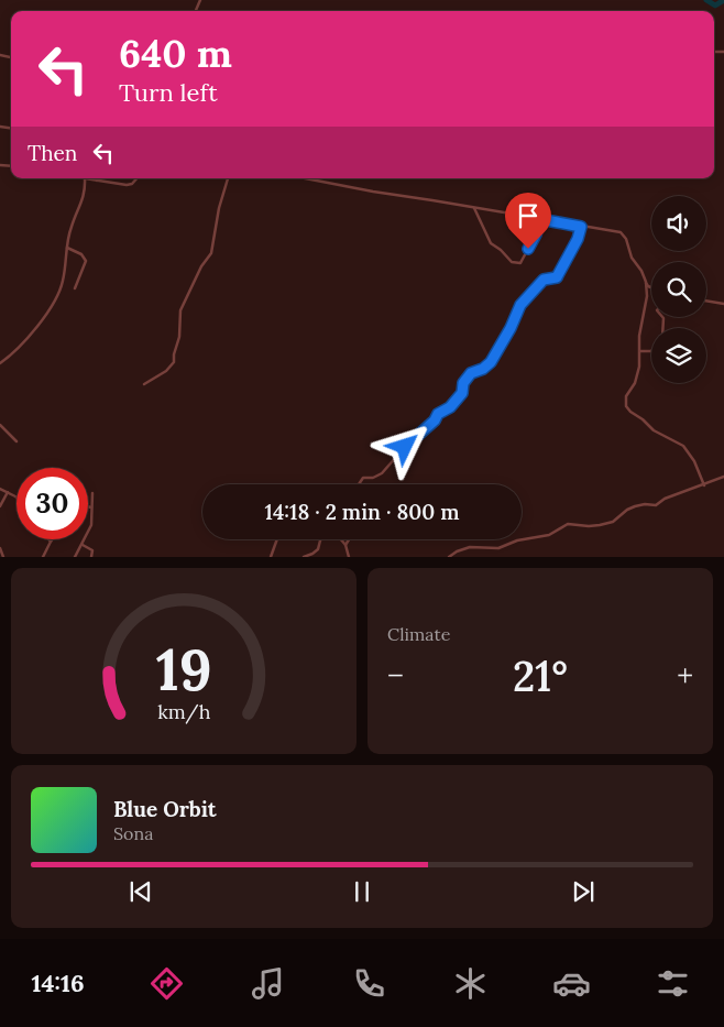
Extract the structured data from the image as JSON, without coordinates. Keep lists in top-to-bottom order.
{
  "page": {
    "turn": ["640 m", "Turn left"],
    "then": "Then",
    "limit": "30",
    "trip": "14:18 · 2 min · 800 m",
    "tile": "Climate",
    "heat": ["−", "21°", "+"],
    "song": ["Blue Orbit", "Sona"],
    "tabs": "14:16",
    "gauge": ["19", "km/h"]
  }
}
